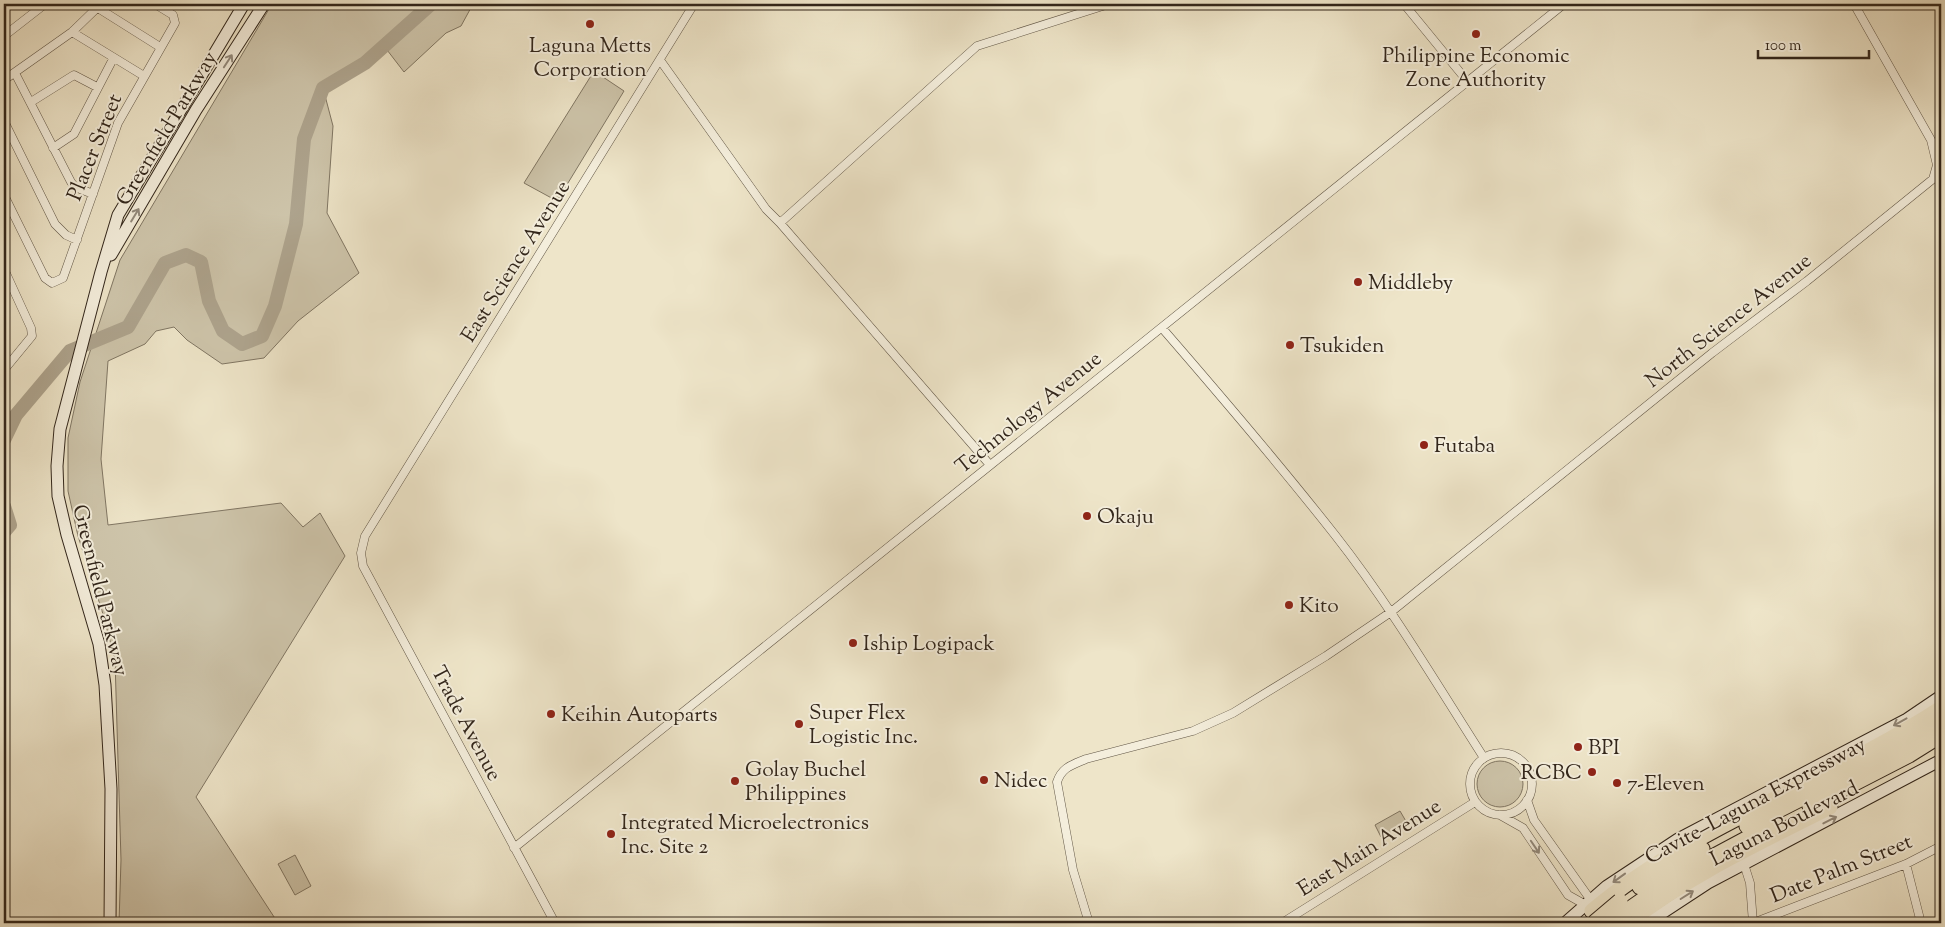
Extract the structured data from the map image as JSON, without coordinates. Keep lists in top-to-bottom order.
{
  "streets": {
    "highway": ["Cavite–Laguna Expressway"],
    "main road": ["Greenfield Parkway", "Laguna Boulevard"],
    "street": [
      "Placer Street",
      "East Science Avenue",
      "North Science Avenue",
      "Technology Avenue",
      "Trade Avenue",
      "East Main Avenue",
      "Date Palm Street"
    ]
  },
  "crossings": [
    ["East Science Avenue", "Trade Avenue"],
    ["Technology Avenue", "Trade Avenue"],
    ["Cavite–Laguna Expressway", "Laguna Boulevard"]
  ],
  "places": [
    "Laguna Metts Corporation",
    "Philippine Economic Zone Authority",
    "Middleby",
    "Tsukiden",
    "Futaba",
    "Okaju",
    "Kito",
    "Iship Logipack",
    "Keihin Autoparts",
    "Super Flex Logistic Inc.",
    "BPI",
    "RCBC",
    "Nidec",
    "Golay Buchel Philippines",
    "7-Eleven",
    "Integrated Microelectronics Inc. Site 2"
  ],
  "scale_bar": "100 m"
}
